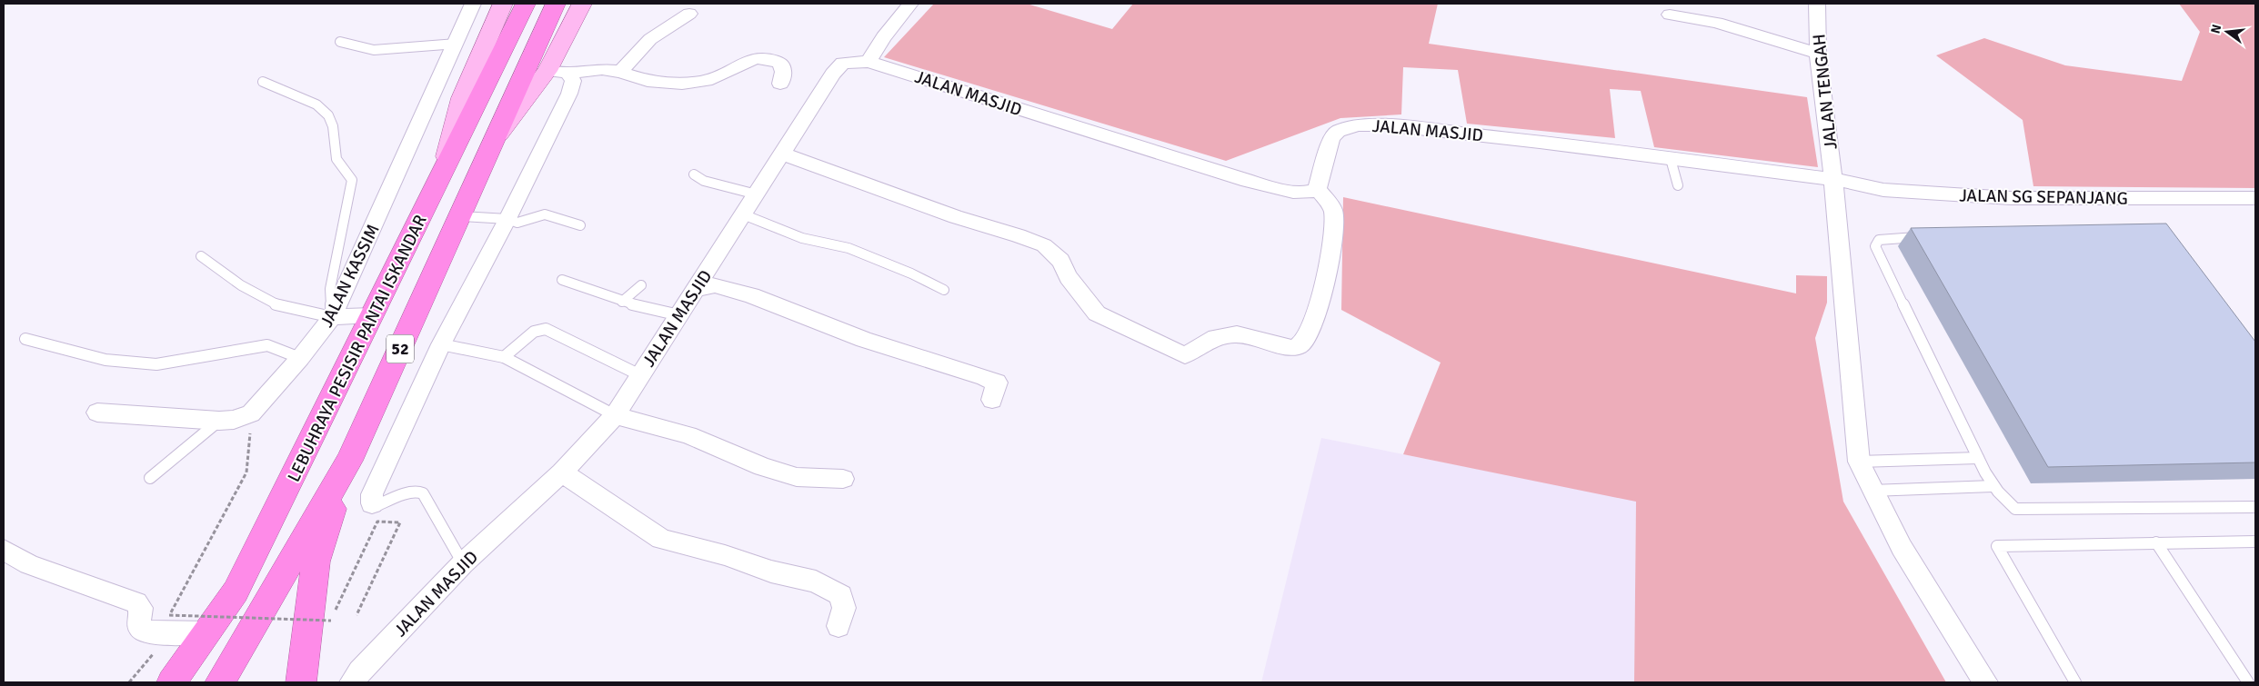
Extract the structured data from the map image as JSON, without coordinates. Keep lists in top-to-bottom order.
{
  "streets": {
    "highway": ["LEBUHRAYA PESISIR PANTAI ISKANDAR", "52"],
    "street": [
      "JALAN TENGAH",
      "JALAN MASJID",
      "JALAN SG SEPANJANG",
      "JALAN KASSIM"
    ]
  },
  "crossings": [
    ["JALAN TENGAH", "JALAN MASJID"],
    ["JALAN TENGAH", "JALAN SG SEPANJANG"],
    ["JALAN MASJID", "JALAN SG SEPANJANG"]
  ],
  "north": "left"
}
